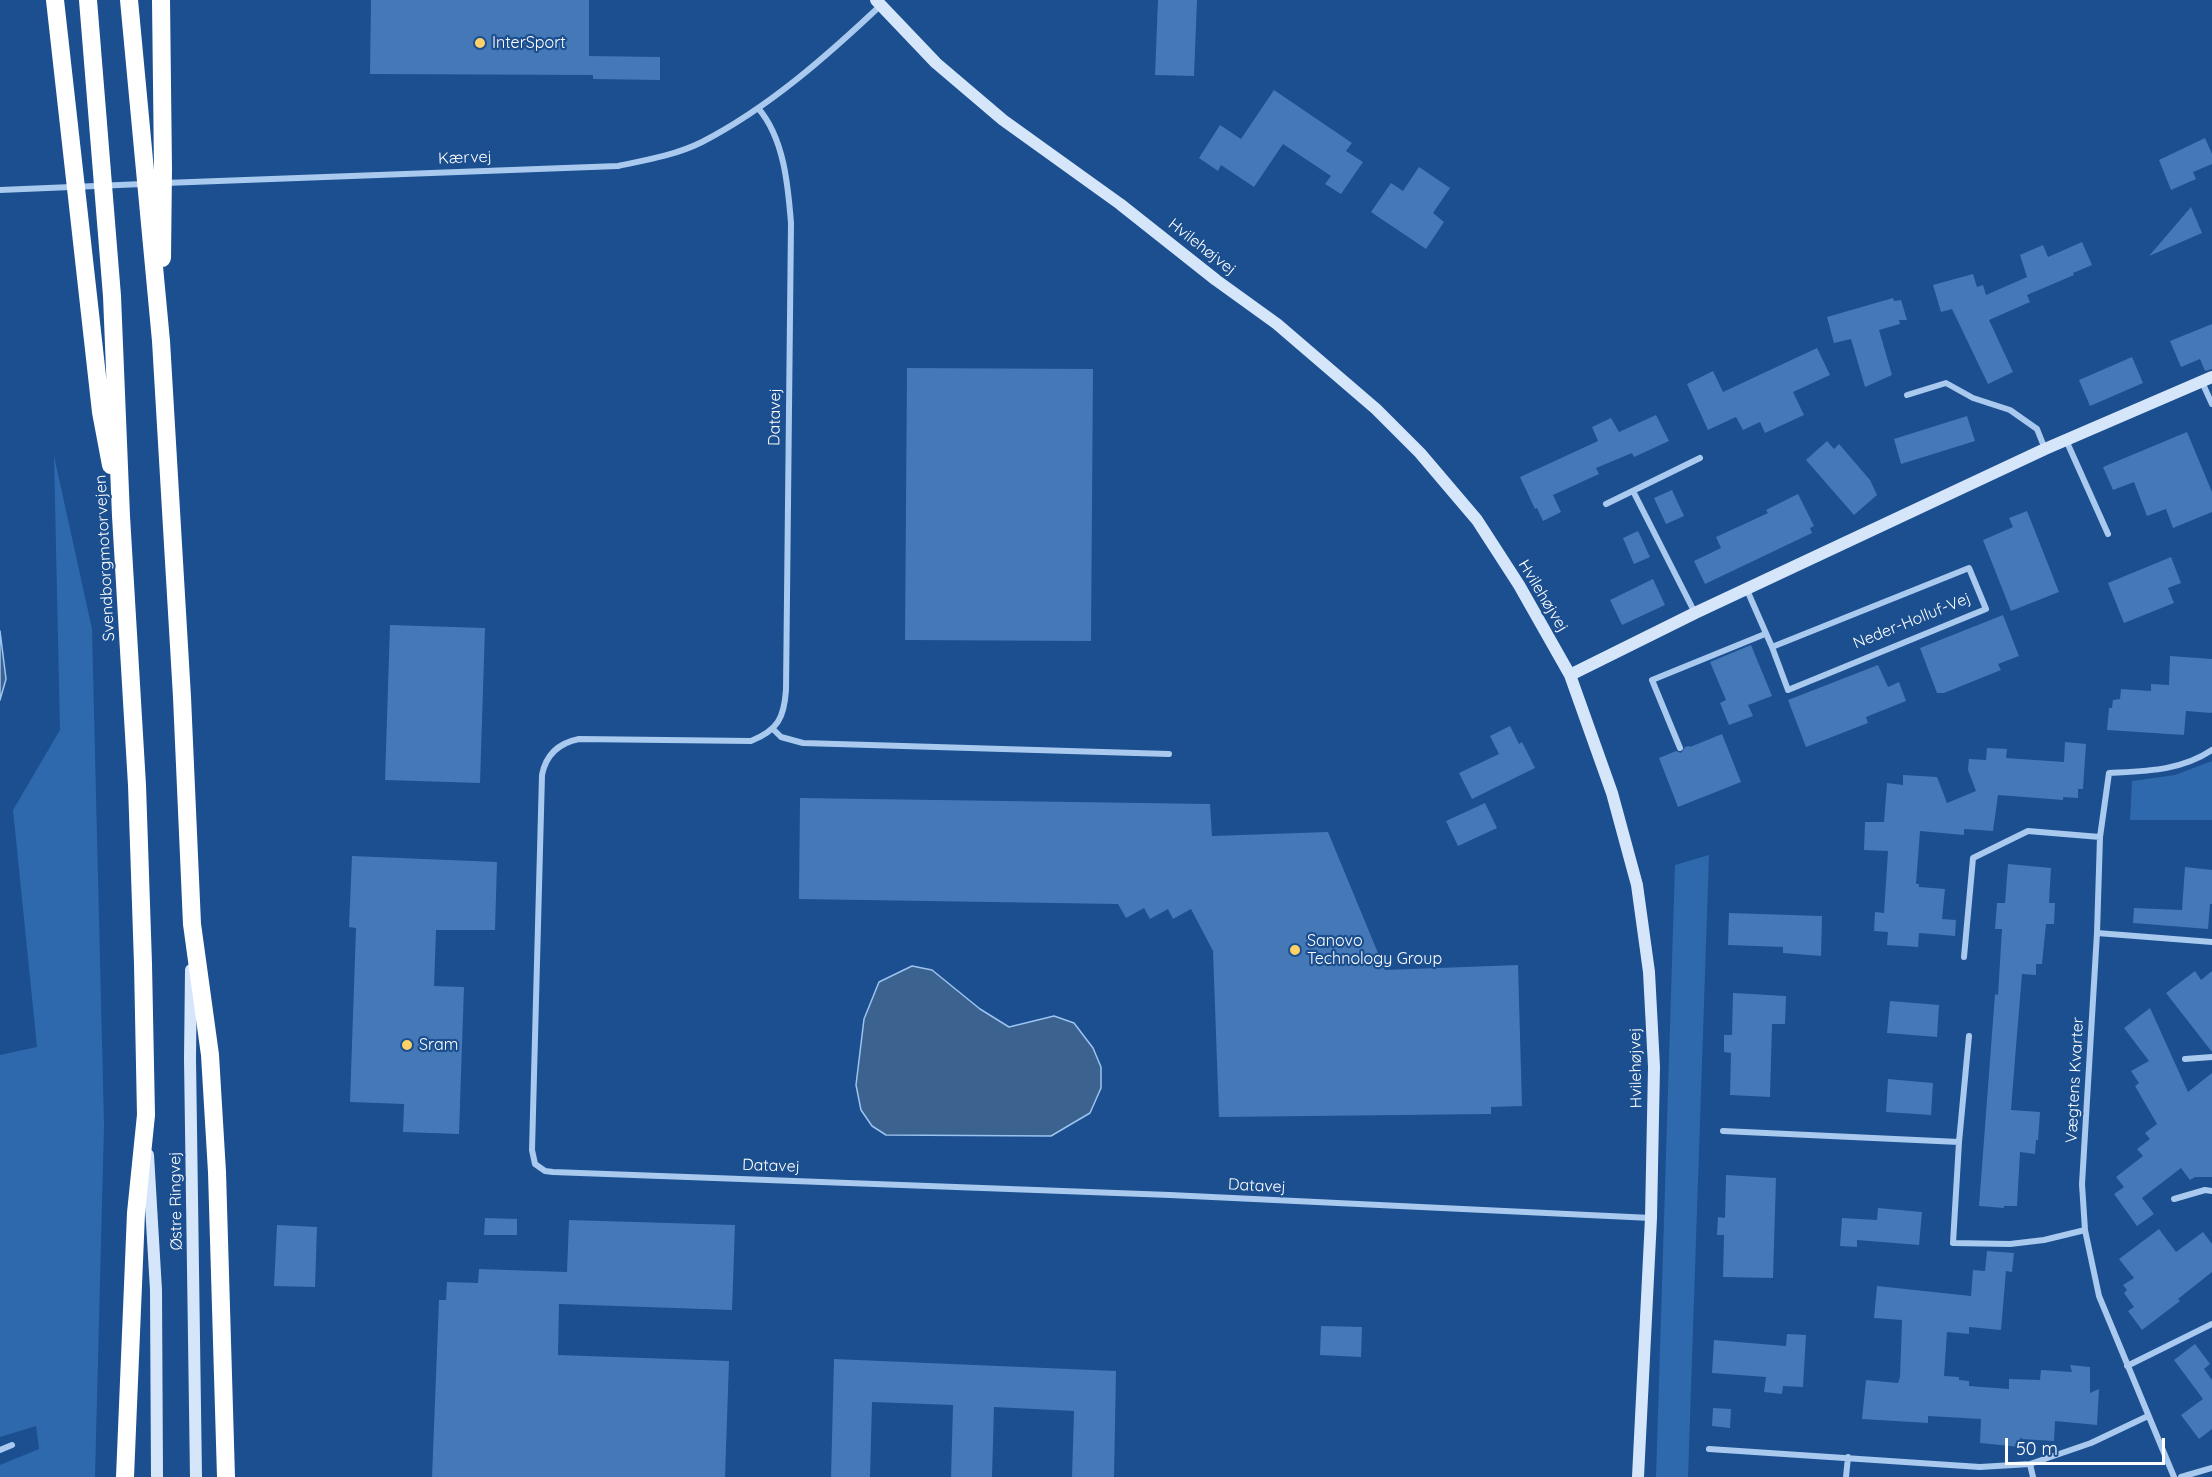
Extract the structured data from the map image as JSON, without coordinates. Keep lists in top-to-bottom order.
{
  "streets": {
    "highway": ["Svendborgmotorvejen"],
    "street": [
      "Kærvej",
      "Hvilehøjvej",
      "Datavej",
      "Neder-Holluf-Vej",
      "Vægtens Kvarter",
      "Østre Ringvej"
    ]
  },
  "crossings": [
    ["Kærvej", "Hvilehøjvej"],
    ["Kærvej", "Datavej"],
    ["Hvilehøjvej", "Datavej"],
    ["Svendborgmotorvejen", "Østre Ringvej"]
  ],
  "places": ["InterSport", "Sanovo Technology Group", "Sram"],
  "scale_bar": "50 m"
}
